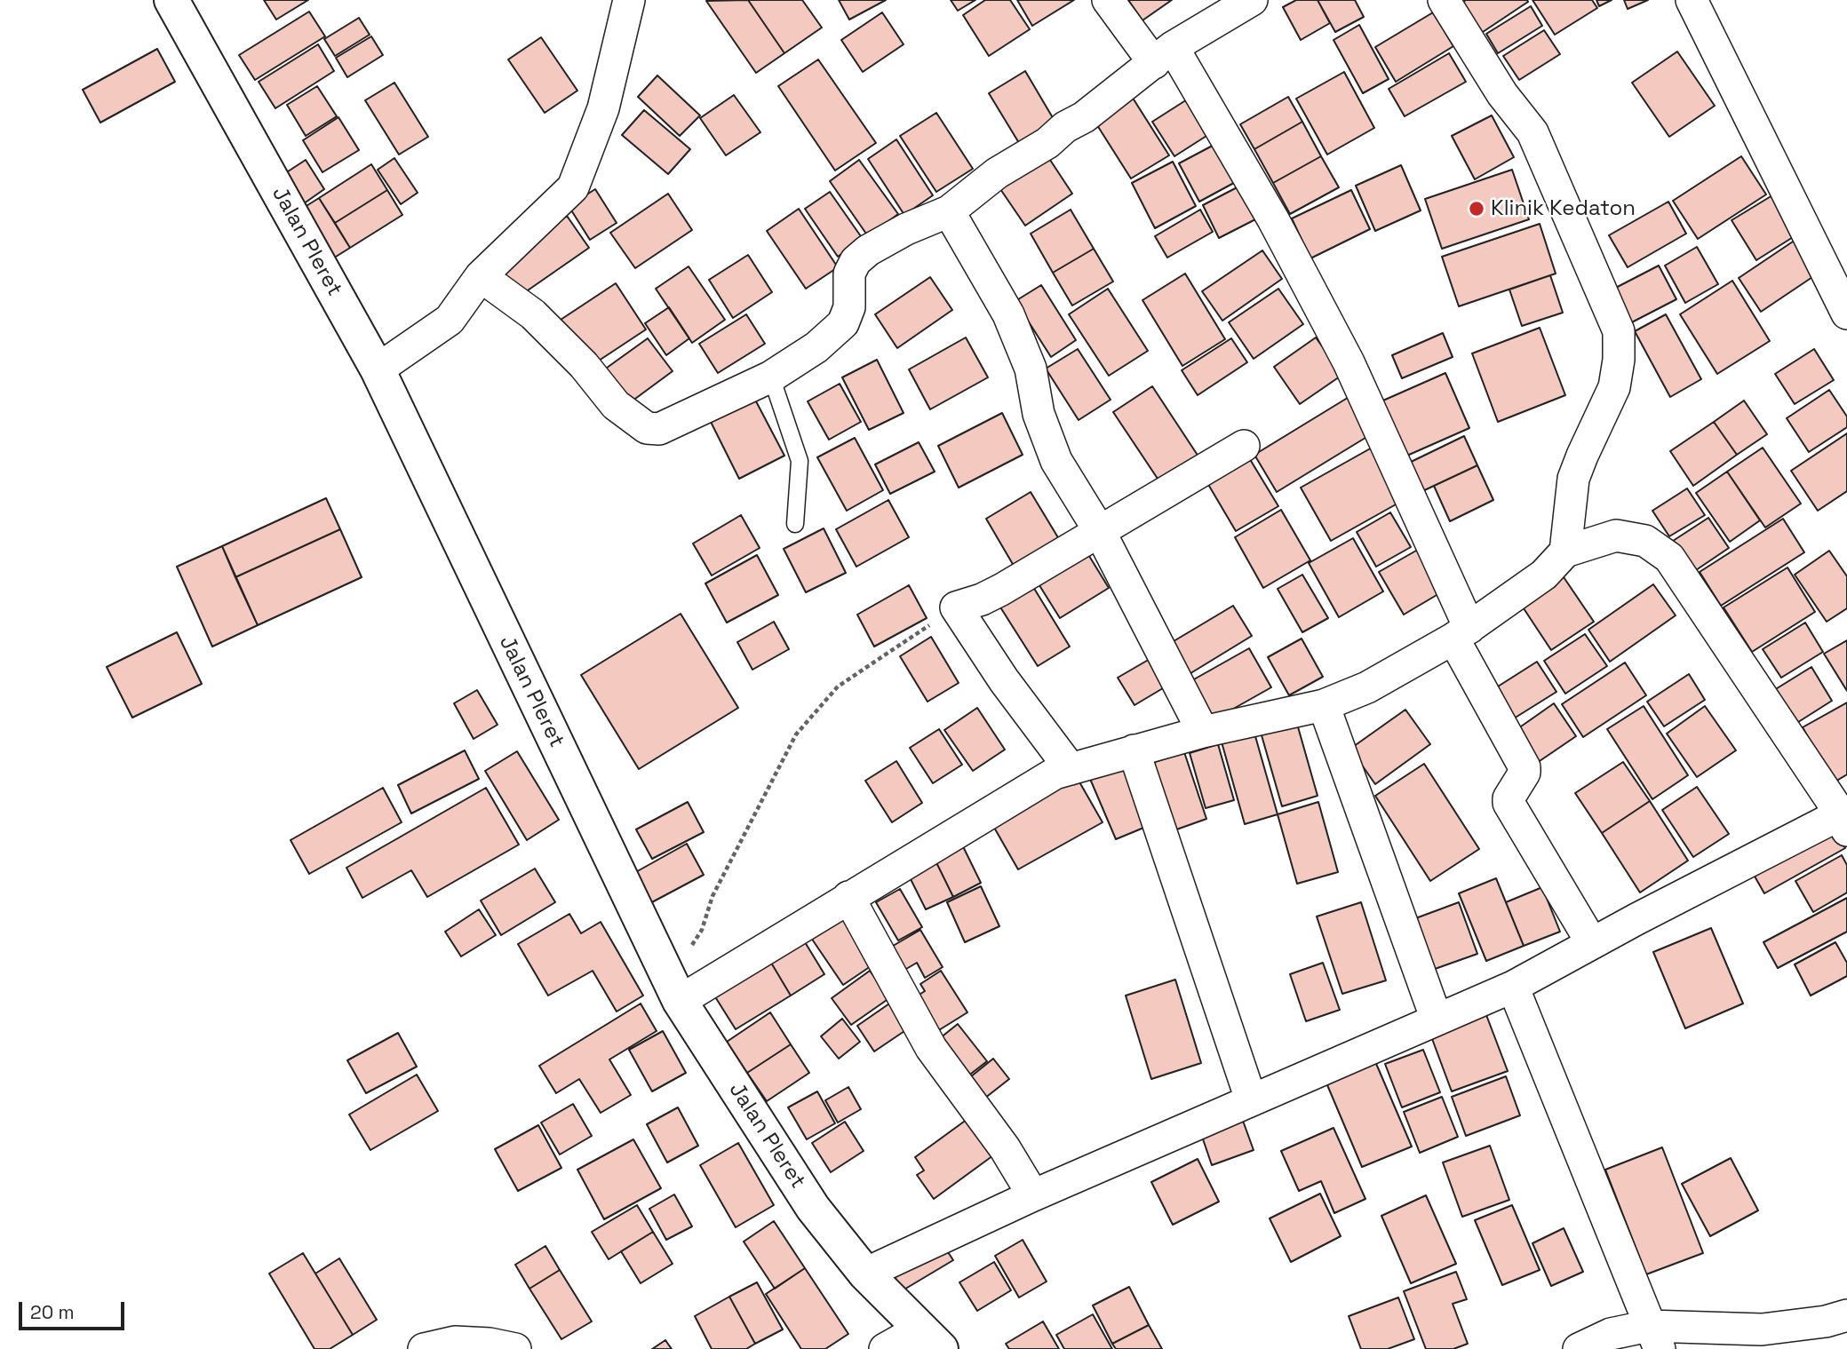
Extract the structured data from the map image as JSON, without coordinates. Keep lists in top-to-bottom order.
{
  "streets": {
    "main road": ["Jalan Pleret"]
  },
  "places": ["Klinik Kedaton"],
  "scale_bar": "20 m"
}
